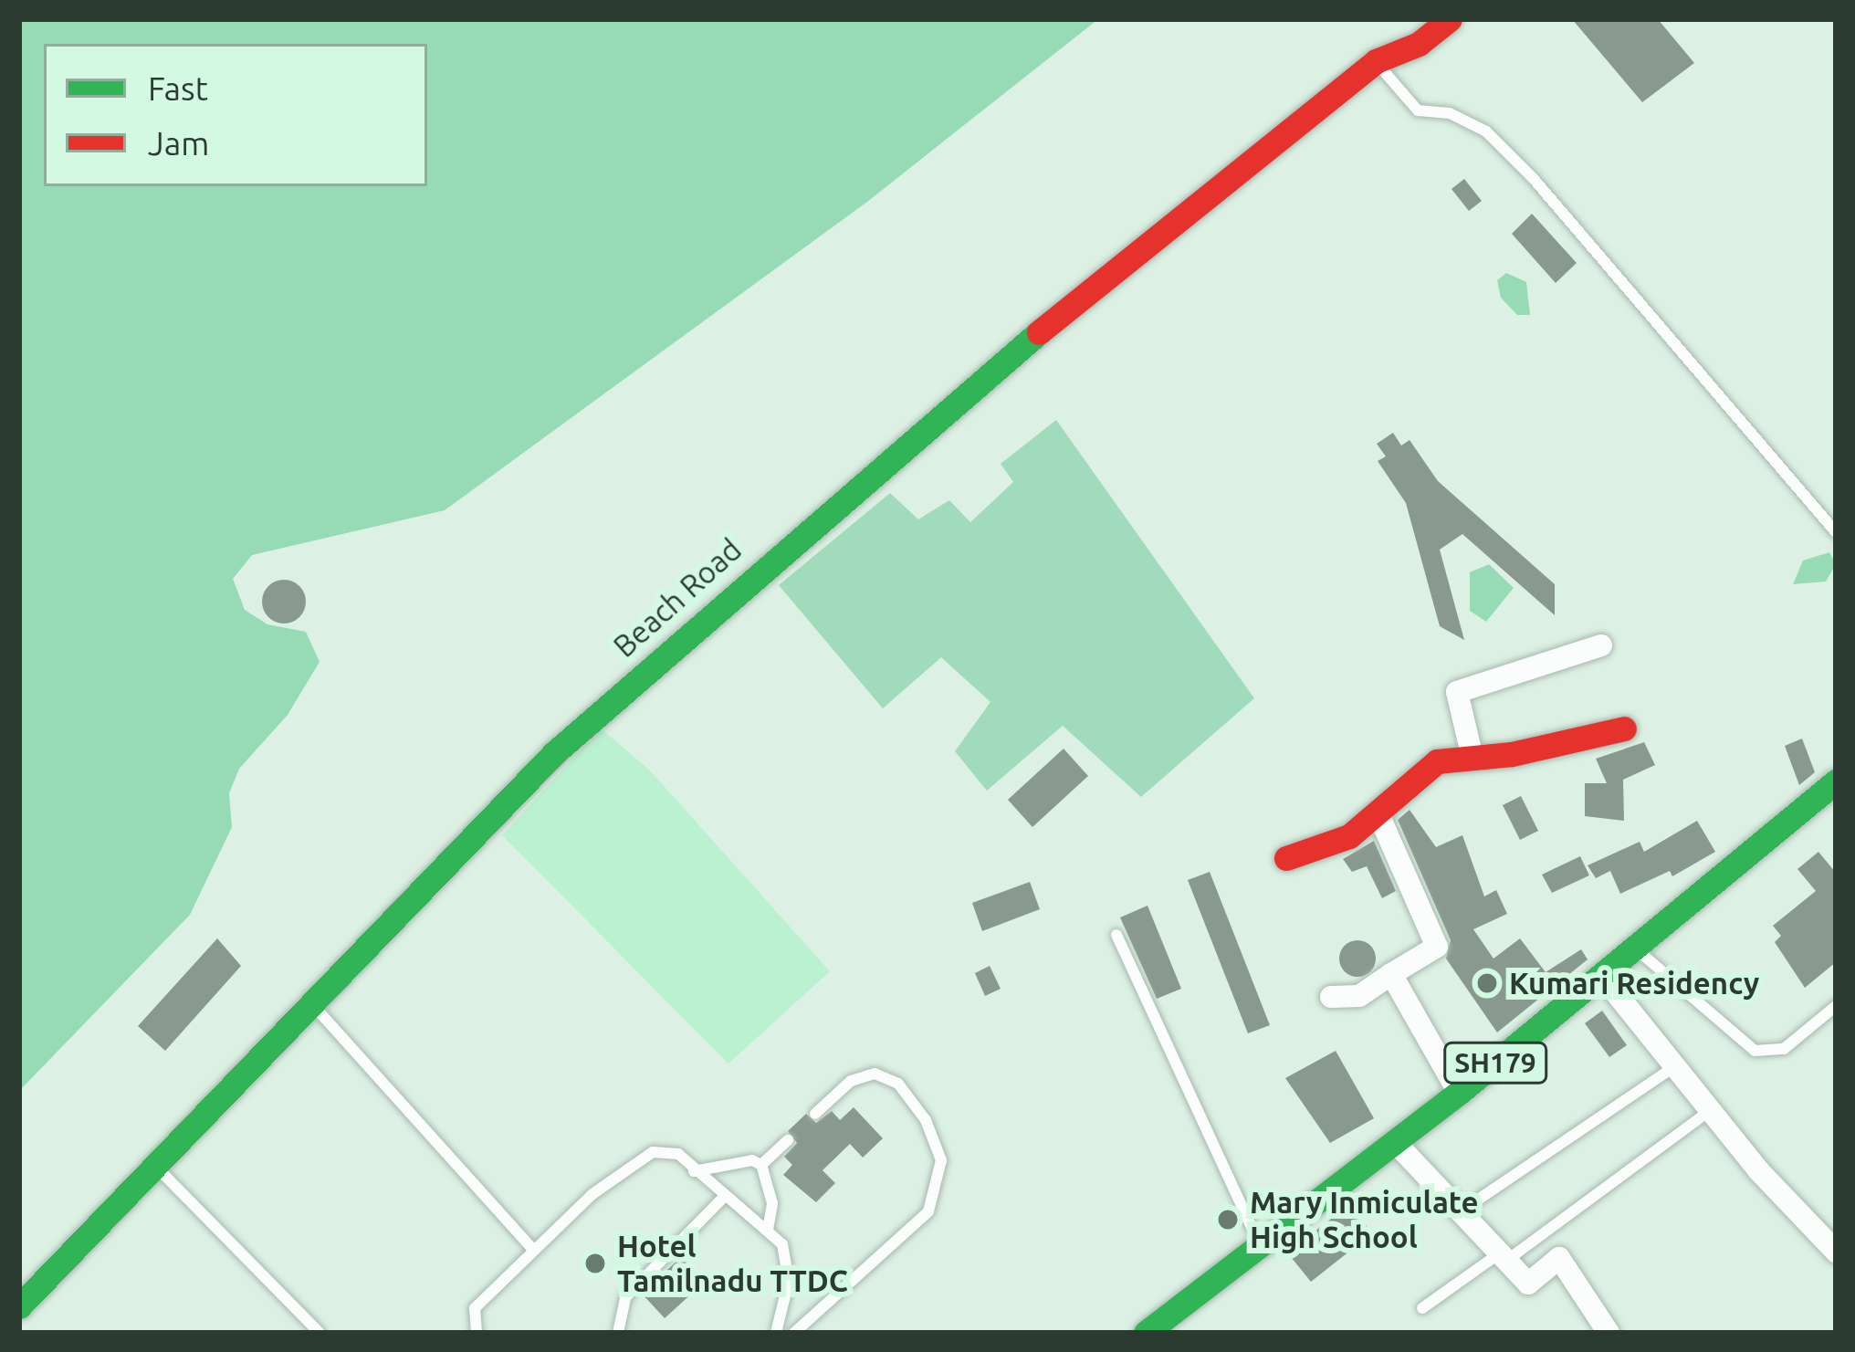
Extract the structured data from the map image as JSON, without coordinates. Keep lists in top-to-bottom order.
{
  "streets": {
    "street": ["Beach Road", "SH179"]
  },
  "places": ["Kumari Residency", "Mary Inmiculate High School", "Hotel Tamilnadu TTDC"],
  "legend": ["Fast", "Jam"]
}
